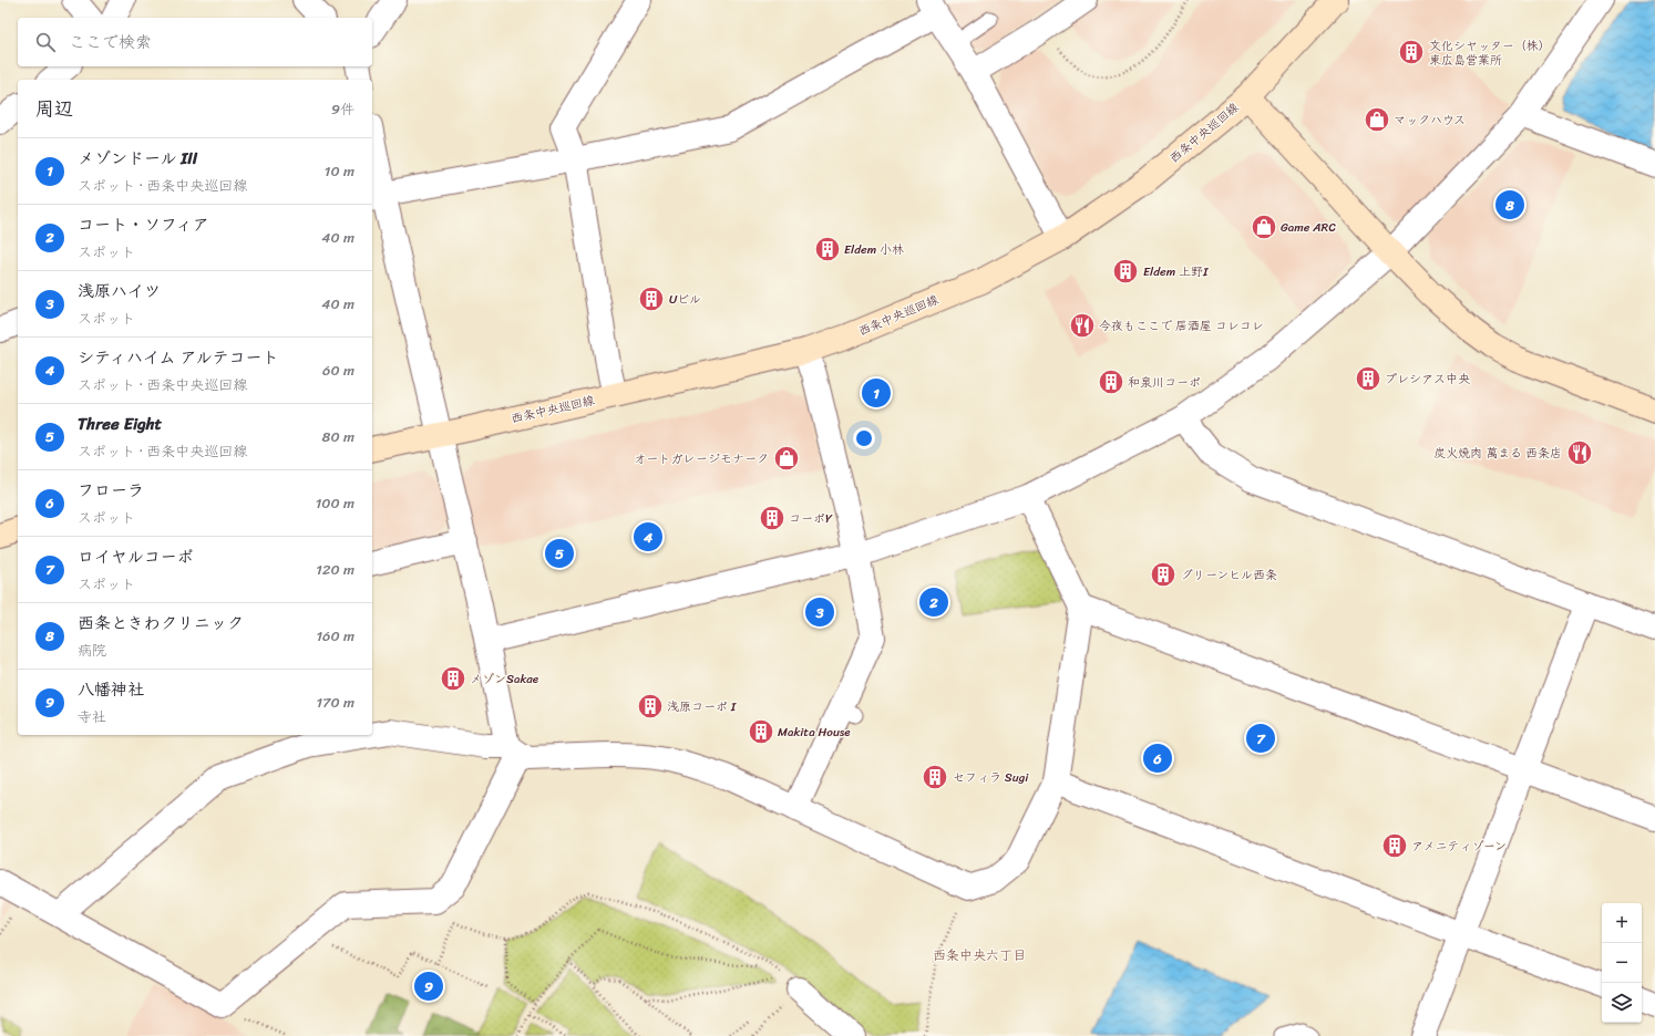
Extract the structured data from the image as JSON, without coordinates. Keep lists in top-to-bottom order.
{
  "streets": {
    "street": ["西条中央巡回線"]
  },
  "districts": ["西条中央六丁目"],
  "places": {
    "building": [
      "文化シヤッター（株） 東広島営業所",
      "Eldem 小林",
      "Eldem 上野I",
      "Uビル",
      "プレシアス中央",
      "和泉川コーポ",
      "コーポY",
      "グリーンヒル西条",
      "メゾンSakae",
      "浅原コーポ I",
      "Makita House",
      "セフィラ Sugi",
      "アメニティゾーン"
    ],
    "shop": ["マックハウス", "Game ARC", "オートガレージモナーク"],
    "restaurant": ["今夜もここで 居酒屋 コレコレ", "炭火焼肉 萬まる 西条店"]
  },
  "page": {
    "search": "ここで検索",
    "heading": ["周辺", "9件"],
    "list": [
      {
        "mark": "1",
        "name": "メゾンドール III",
        "note": "スポット · 西条中央巡回線",
        "value": "10 m"
      },
      {
        "mark": "2",
        "name": "コート・ソフィア",
        "note": "スポット",
        "value": "40 m"
      },
      {
        "mark": "3",
        "name": "浅原ハイツ",
        "note": "スポット",
        "value": "40 m"
      },
      {
        "mark": "4",
        "name": "シティハイム アルテコート",
        "note": "スポット · 西条中央巡回線",
        "value": "60 m"
      },
      {
        "mark": "5",
        "name": "Three Eight",
        "note": "スポット · 西条中央巡回線",
        "value": "80 m"
      },
      {
        "mark": "6",
        "name": "フローラ",
        "note": "スポット",
        "value": "100 m"
      },
      {
        "mark": "7",
        "name": "ロイヤルコーポ",
        "note": "スポット",
        "value": "120 m"
      },
      {
        "mark": "8",
        "name": "西条ときわクリニック",
        "note": "病院",
        "value": "160 m"
      },
      {
        "mark": "9",
        "name": "八幡神社",
        "note": "寺社",
        "value": "170 m"
      }
    ],
    "pins": [
      "8",
      "1",
      "4",
      "5",
      "2",
      "3",
      "7",
      "6",
      "9"
    ],
    "map_buttons": ["+", "−"]
  }
}
